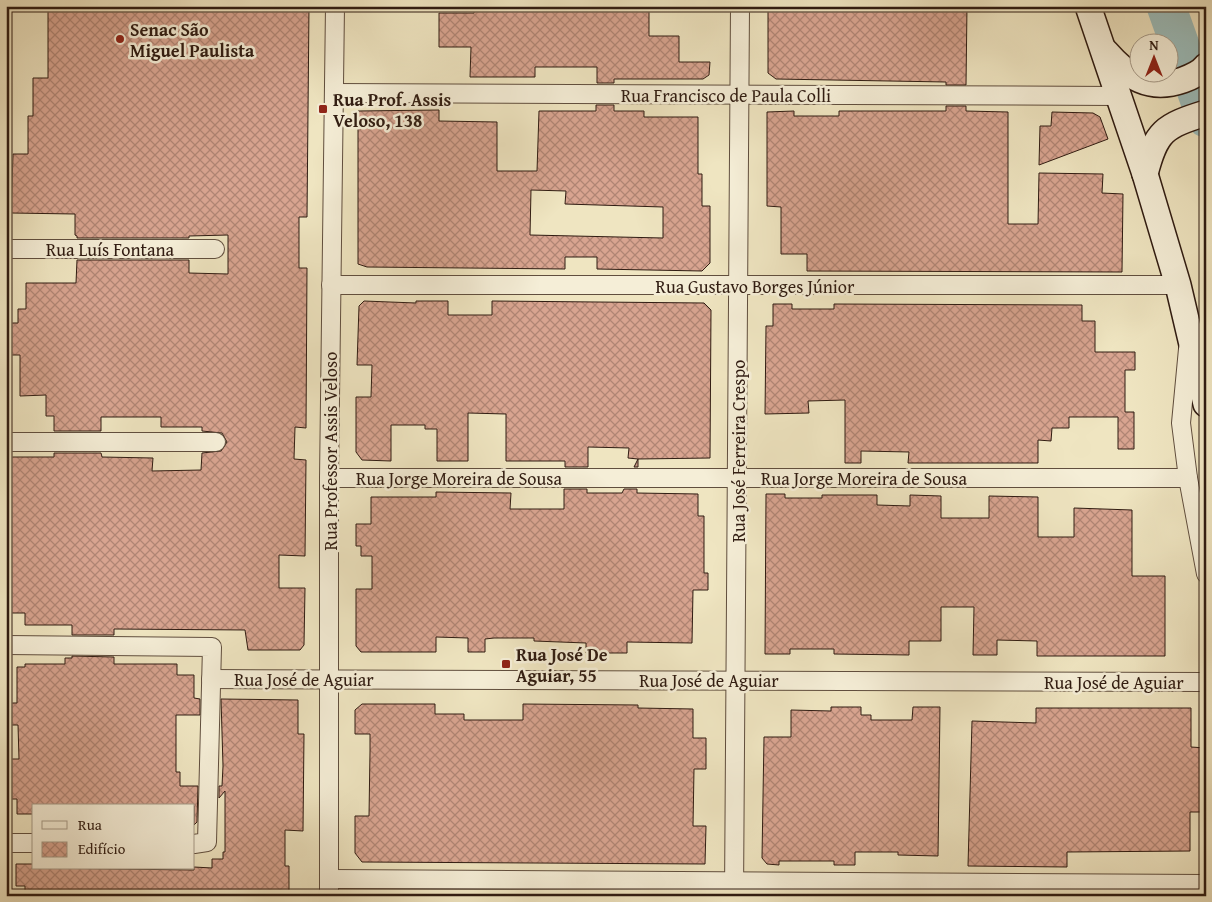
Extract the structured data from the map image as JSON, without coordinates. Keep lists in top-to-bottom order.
{
  "streets": {
    "street": [
      "Rua Francisco de Paula Colli",
      "Rua Luís Fontana",
      "Rua Gustavo Borges Júnior",
      "Rua Professor Assis Veloso",
      "Rua José Ferreira Crespo",
      "Rua Jorge Moreira de Sousa",
      "Rua José de Aguiar"
    ]
  },
  "crossings": [
    ["Rua Francisco de Paula Colli", "Rua Professor Assis Veloso"],
    ["Rua Francisco de Paula Colli", "Rua José Ferreira Crespo"],
    ["Rua Gustavo Borges Júnior", "Rua Professor Assis Veloso"],
    ["Rua Gustavo Borges Júnior", "Rua José Ferreira Crespo"],
    ["Rua Professor Assis Veloso", "Rua Jorge Moreira de Sousa"],
    ["Rua Professor Assis Veloso", "Rua José de Aguiar"],
    ["Rua José Ferreira Crespo", "Rua Jorge Moreira de Sousa"],
    ["Rua José Ferreira Crespo", "Rua José de Aguiar"]
  ],
  "places": {
    "other": ["Senac São Miguel Paulista"],
    "transit": ["Rua Prof. Assis Veloso, 138", "Rua José De Aguiar, 55"]
  },
  "legend": ["Rua", "Edifício"],
  "north": "top"
}
